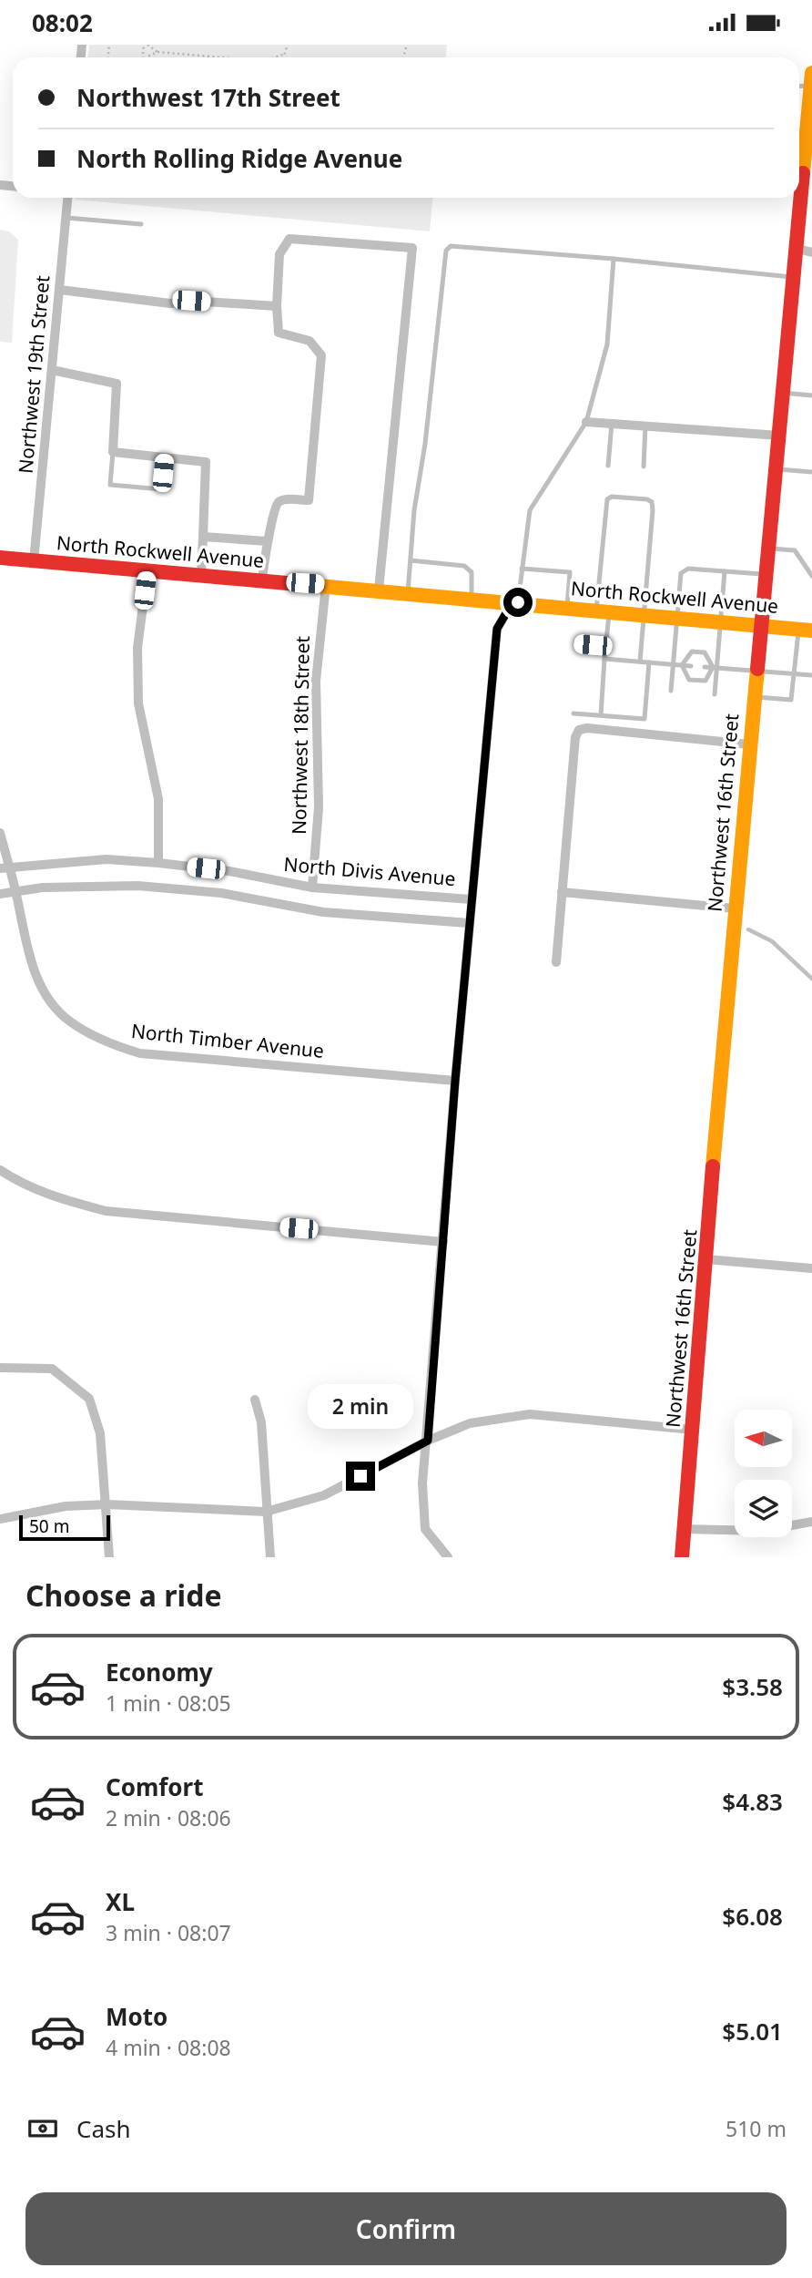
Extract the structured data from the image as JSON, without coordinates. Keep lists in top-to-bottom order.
{
  "streets": {
    "street": [
      "Northwest 19th Street",
      "North Rockwell Avenue",
      "Northwest 18th Street",
      "Northwest 16th Street",
      "North Divis Avenue",
      "North Timber Avenue"
    ]
  },
  "crossings": [
    ["Northwest 19th Street", "North Rockwell Avenue"],
    ["North Rockwell Avenue", "Northwest 18th Street"],
    ["North Rockwell Avenue", "Northwest 16th Street"],
    ["Northwest 18th Street", "North Divis Avenue"],
    ["North Divis Avenue", "North Timber Avenue"]
  ],
  "scale_bar": "50 m",
  "north": "left",
  "page": {
    "status": "08:02",
    "banner": ["Northwest 17th Street", "North Rolling Ridge Avenue"],
    "bubble": "2 min",
    "scale": "50 m",
    "heading": "Choose a ride",
    "list": [
      {
        "name": "Economy",
        "note": "1 min · 08:05",
        "value": "$3.58"
      },
      {
        "name": "Comfort",
        "note": "2 min · 08:06",
        "value": "$4.83"
      },
      {
        "name": "XL",
        "note": "3 min · 08:07",
        "value": "$6.08"
      },
      {
        "name": "Moto",
        "note": "4 min · 08:08",
        "value": "$5.01"
      }
    ],
    "pay": ["Cash", "510 m"],
    "buttons": "Confirm"
  }
}
